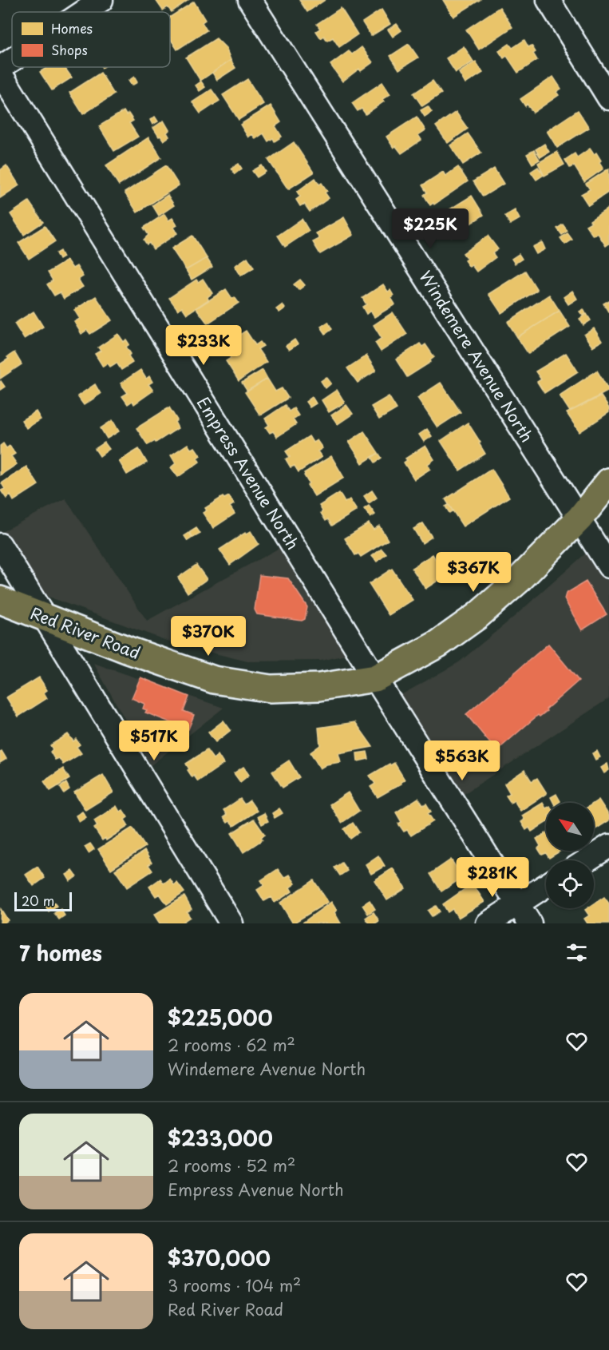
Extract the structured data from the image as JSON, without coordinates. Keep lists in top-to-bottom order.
{
  "streets": {
    "main road": ["Red River Road"],
    "street": ["Windemere Avenue North", "Empress Avenue North"]
  },
  "crossings": [
    ["Windemere Avenue North", "Red River Road"],
    ["Empress Avenue North", "Red River Road"]
  ],
  "legend": ["Homes", "Shops"],
  "scale_bar": "20 m",
  "north": "top left",
  "page": {
    "price": [
      "$225K",
      "$233K",
      "$367K",
      "$370K",
      "$517K",
      "$563K",
      "$281K"
    ],
    "scale": "20 m",
    "heading": "7 homes",
    "list": [
      {
        "name": "$225,000",
        "note": "2 rooms · 62 m² · Windemere Avenue North"
      },
      {
        "name": "$233,000",
        "note": "2 rooms · 52 m² · Empress Avenue North"
      },
      {
        "name": "$370,000",
        "note": "3 rooms · 104 m² · Red River Road"
      }
    ]
  }
}
